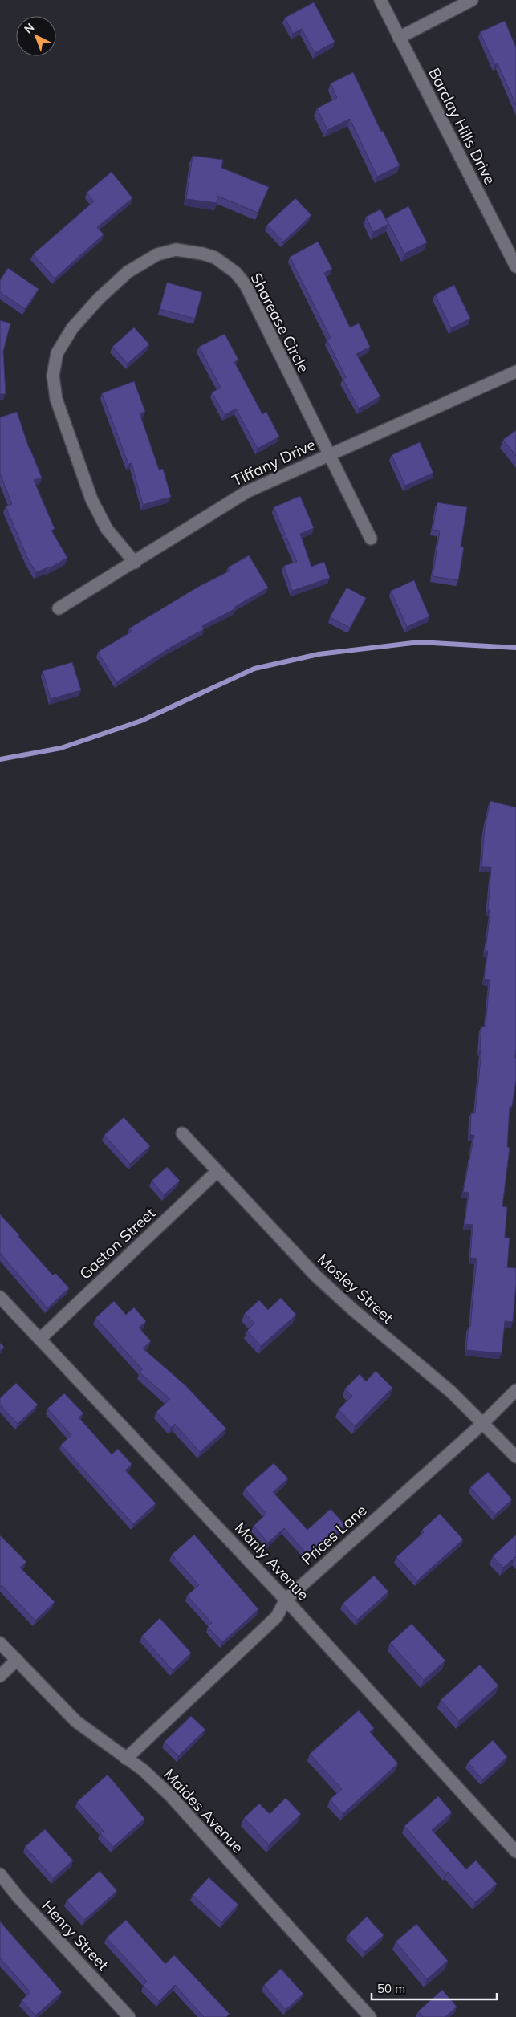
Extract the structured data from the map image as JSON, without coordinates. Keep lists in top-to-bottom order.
{
  "streets": {
    "street": [
      "Barclay Hills Drive",
      "Sharease Circle",
      "Tiffany Drive",
      "Gaston Street",
      "Mosley Street",
      "Prices Lane",
      "Manly Avenue",
      "Maides Avenue",
      "Henry Street"
    ]
  },
  "crossings": [
    ["Sharease Circle", "Tiffany Drive"],
    ["Gaston Street", "Mosley Street"],
    ["Gaston Street", "Manly Avenue"],
    ["Mosley Street", "Prices Lane"],
    ["Prices Lane", "Manly Avenue"],
    ["Prices Lane", "Maides Avenue"]
  ],
  "scale_bar": "50 m",
  "north": "top left"
}
